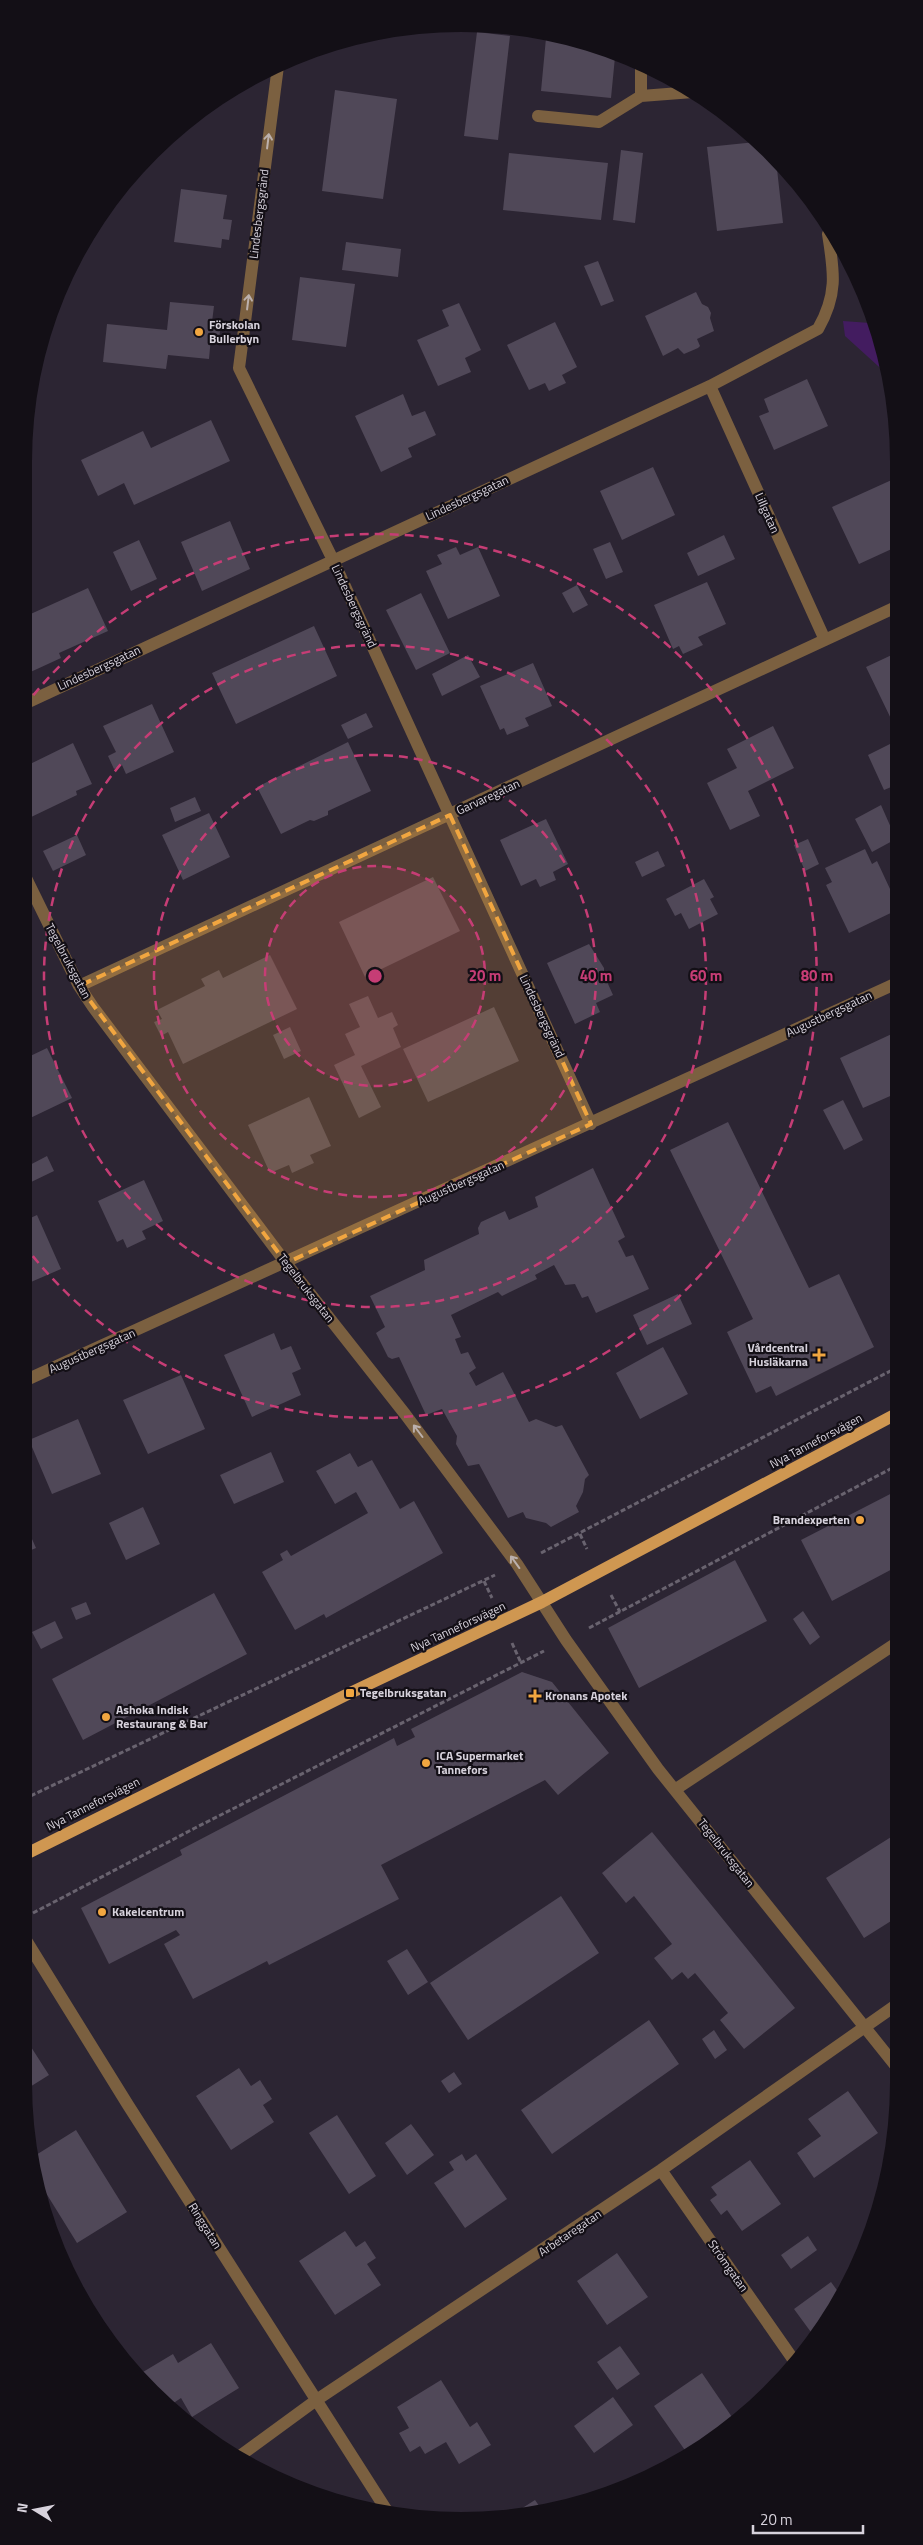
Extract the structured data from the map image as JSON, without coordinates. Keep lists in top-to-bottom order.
{
  "streets": {
    "main road": ["Nya Tanneforsvägen"],
    "street": [
      "Lindesbergsgränd",
      "Lindesbergsgatan",
      "Lillgatan",
      "Garvaregatan",
      "Tegelbruksgatan",
      "Augustbergsgatan",
      "Ringgatan",
      "Arbetaregatan",
      "Strömgatan"
    ]
  },
  "crossings": [
    ["Lindesbergsgränd", "Lindesbergsgatan"],
    ["Lindesbergsgränd", "Garvaregatan"],
    ["Lindesbergsgränd", "Augustbergsgatan"],
    ["Lindesbergsgatan", "Lillgatan"],
    ["Lillgatan", "Garvaregatan"],
    ["Garvaregatan", "Tegelbruksgatan"],
    ["Tegelbruksgatan", "Augustbergsgatan"],
    ["Tegelbruksgatan", "Nya Tanneforsvägen"],
    ["Tegelbruksgatan", "Arbetaregatan"],
    ["Ringgatan", "Arbetaregatan"],
    ["Arbetaregatan", "Strömgatan"]
  ],
  "one_way": ["Lindesbergsgränd"],
  "places": {
    "other": [
      "Förskolan Bullerbyn",
      "Brandexperten",
      "Ashoka Indisk Restaurang & Bar",
      "ICA Supermarket Tannefors",
      "Kakelcentrum"
    ],
    "health": ["Vårdcentral Husläkarna", "Kronans Apotek"],
    "transit": ["Tegelbruksgatan"]
  },
  "scale_bar": "20 m",
  "north": "left",
  "rings": [
    "20 m",
    "40 m",
    "60 m",
    "80 m"
  ]
}
